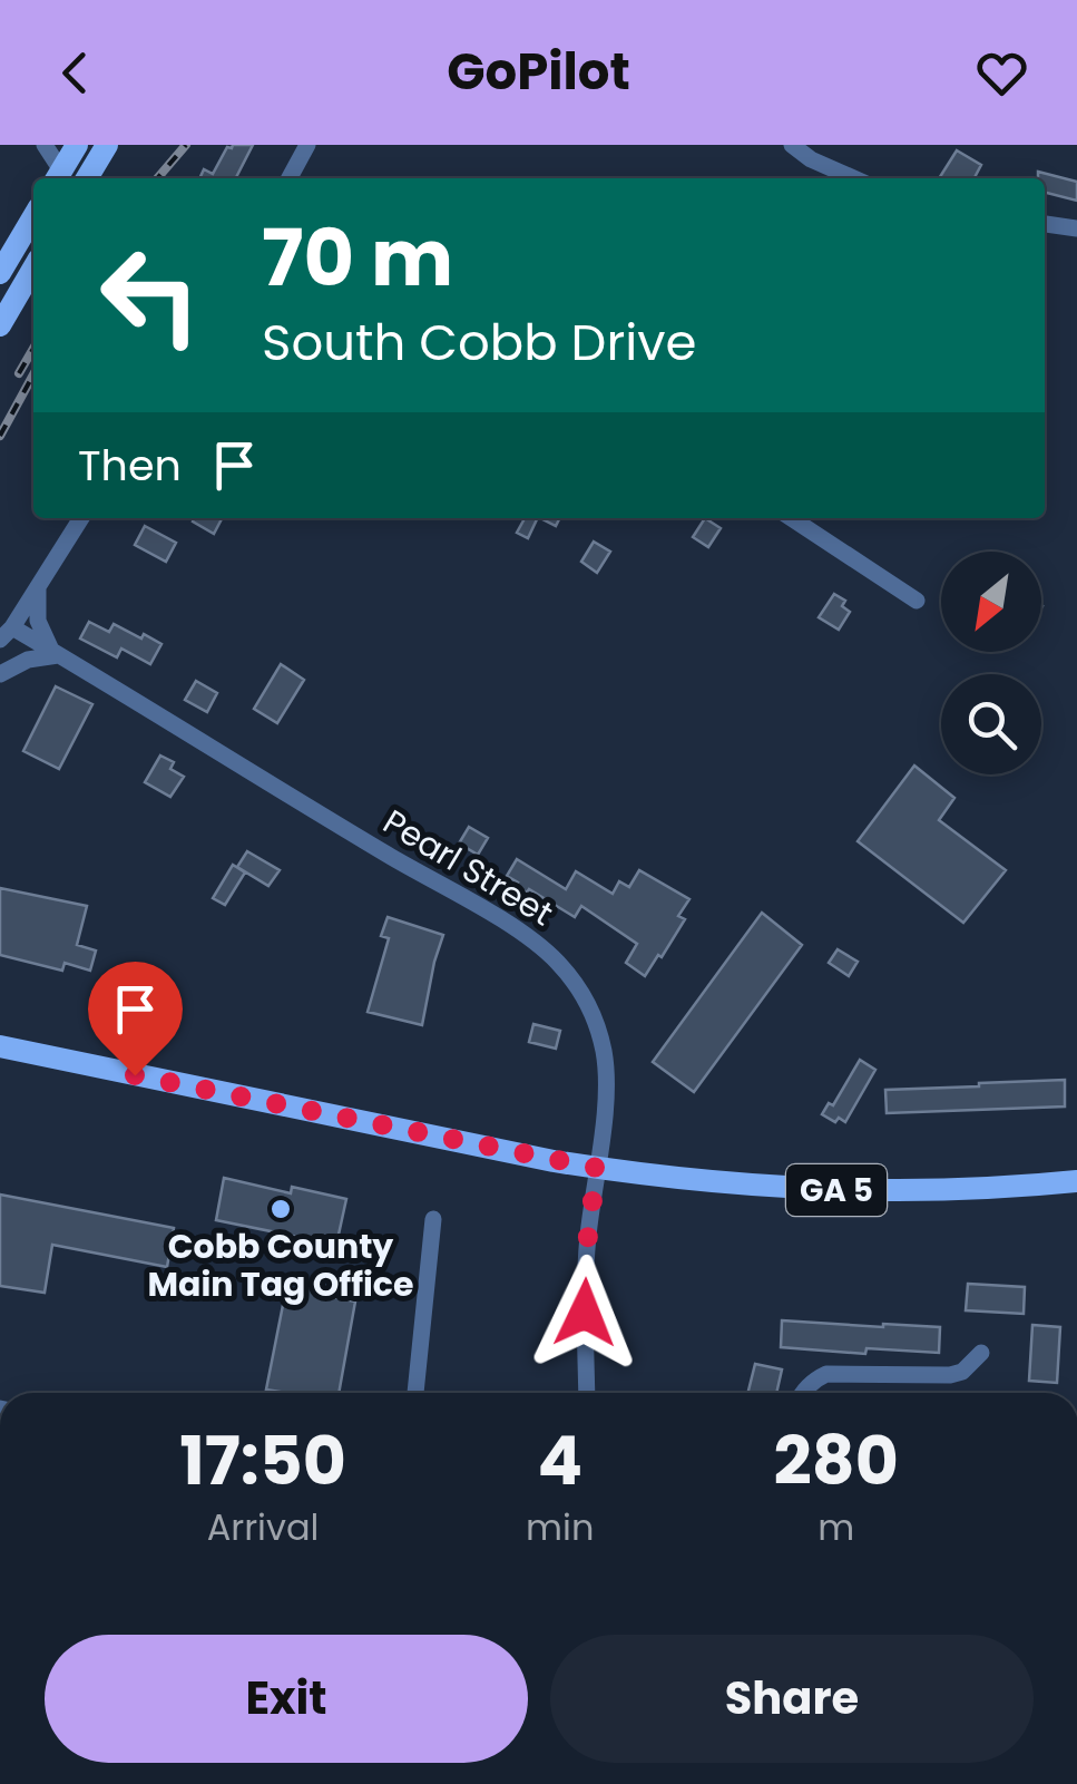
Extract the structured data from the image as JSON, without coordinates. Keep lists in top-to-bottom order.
{
  "streets": {
    "main road": ["GA 5"],
    "street": ["Pearl Street"]
  },
  "crossings": [
    ["Pearl Street", "GA 5"]
  ],
  "places": ["Cobb County Main Tag Office"],
  "north": "bottom left",
  "page": {
    "header": "GoPilot",
    "turn": ["70 m", "South Cobb Drive"],
    "then": "Then",
    "eta": [
      "17:50",
      "Arrival",
      "4",
      "min",
      "280",
      "m"
    ],
    "buttons": ["Exit", "Share"]
  }
}
